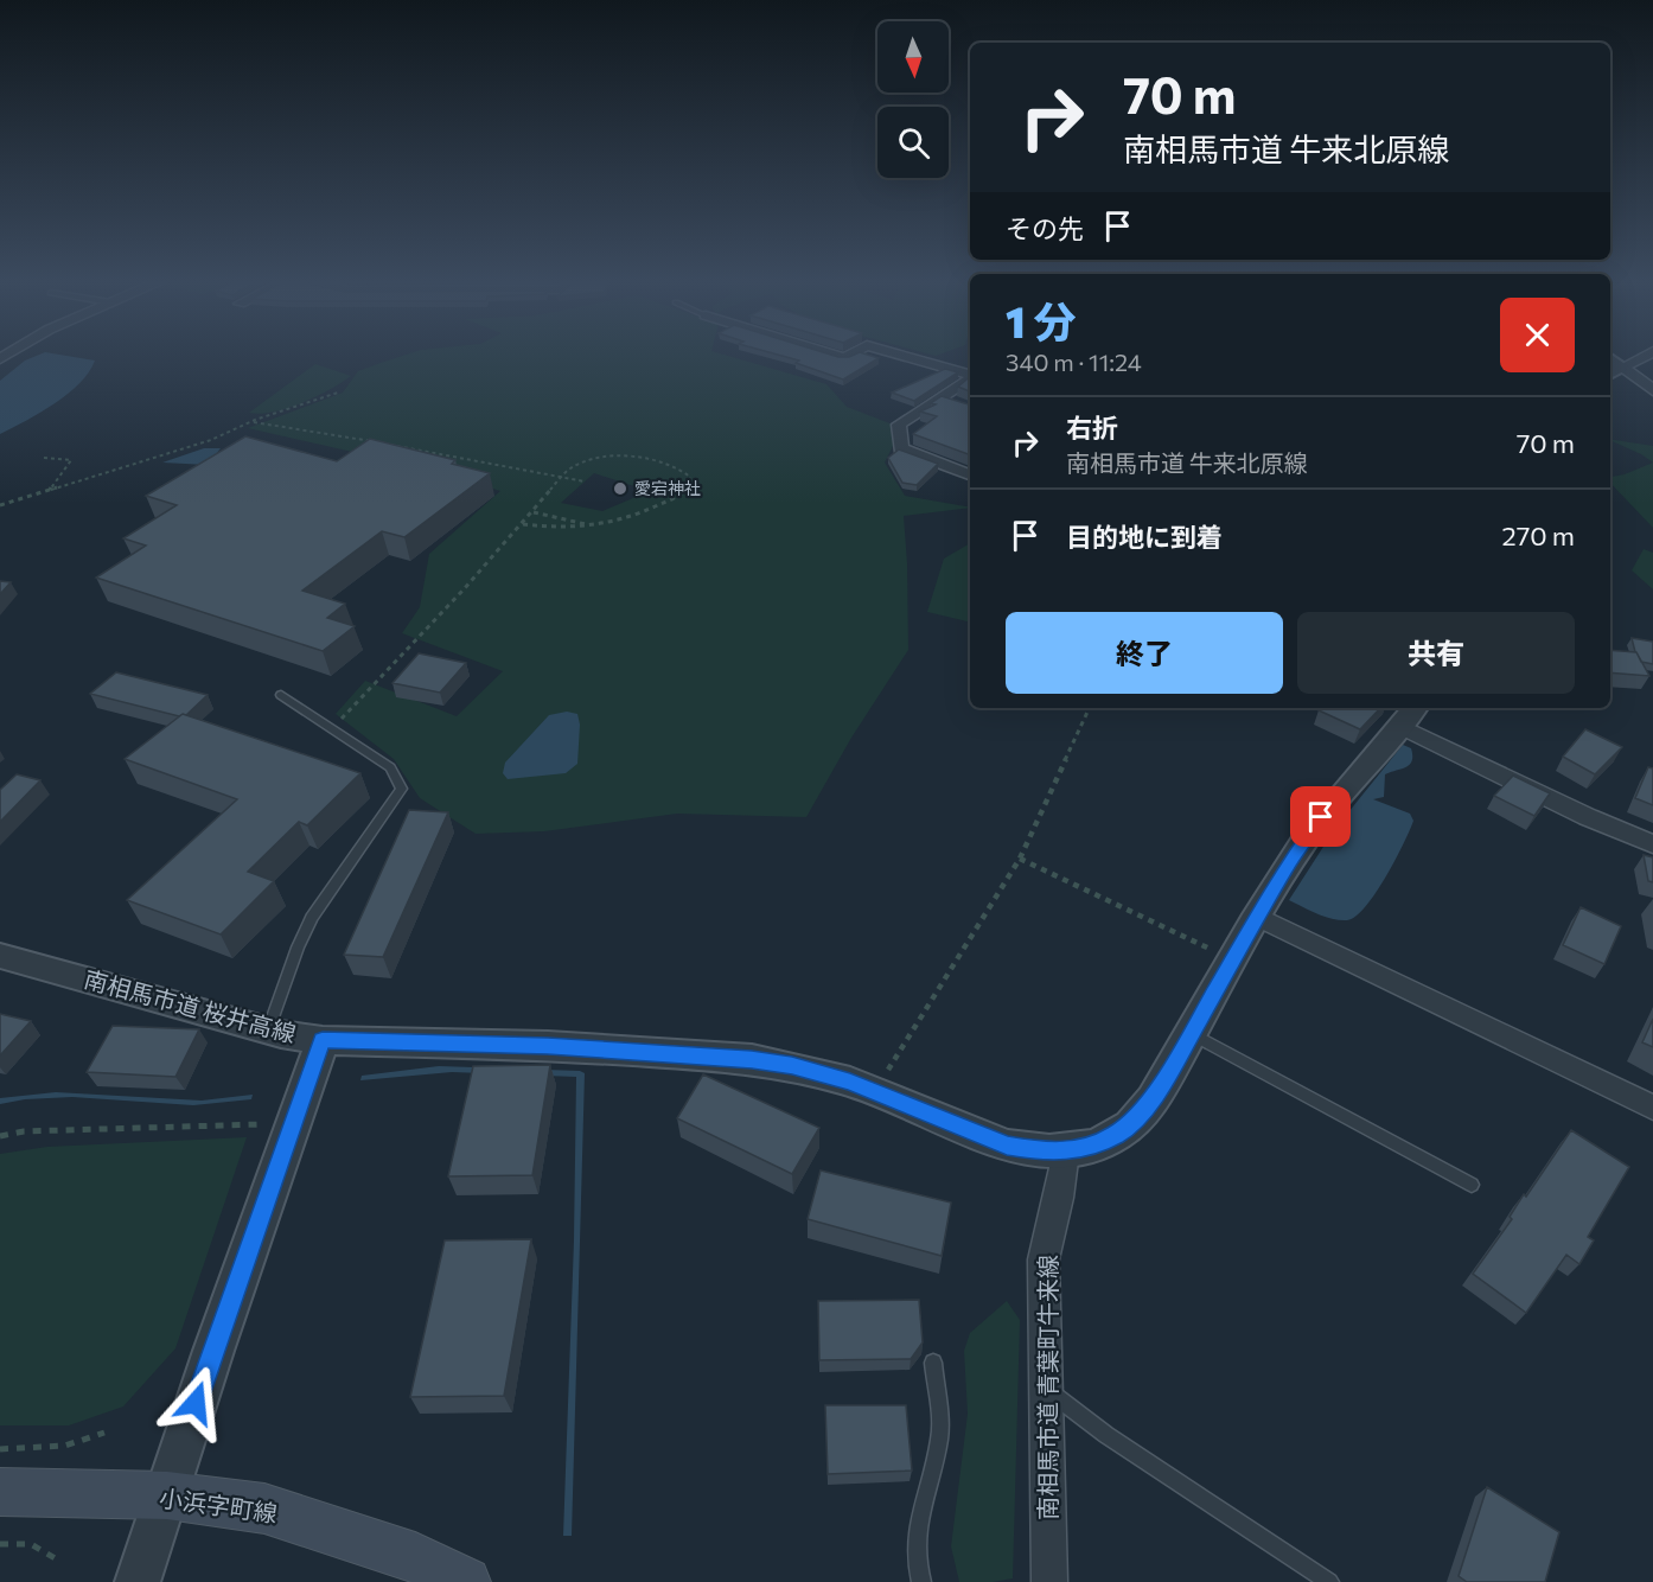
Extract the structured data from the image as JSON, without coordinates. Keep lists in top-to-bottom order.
{
  "streets": {
    "main road": ["小浜字町線"],
    "street": ["南相馬市道 桜井高線", "南相馬市道 青葉町牛来線"]
  },
  "crossings": [
    ["南相馬市道 桜井高線", "小浜字町線"]
  ],
  "places": ["愛宕神社"],
  "north": "bottom",
  "page": {
    "turn": ["70 m", "南相馬市道 牛来北原線"],
    "then": "その先",
    "heading": ["1 分", "340 m · 11:24"],
    "list": [
      {
        "name": "右折",
        "note": "南相馬市道 牛来北原線",
        "value": "70 m"
      },
      {
        "name": "目的地に到着",
        "value": "270 m"
      }
    ],
    "buttons": ["終了", "共有"]
  }
}
